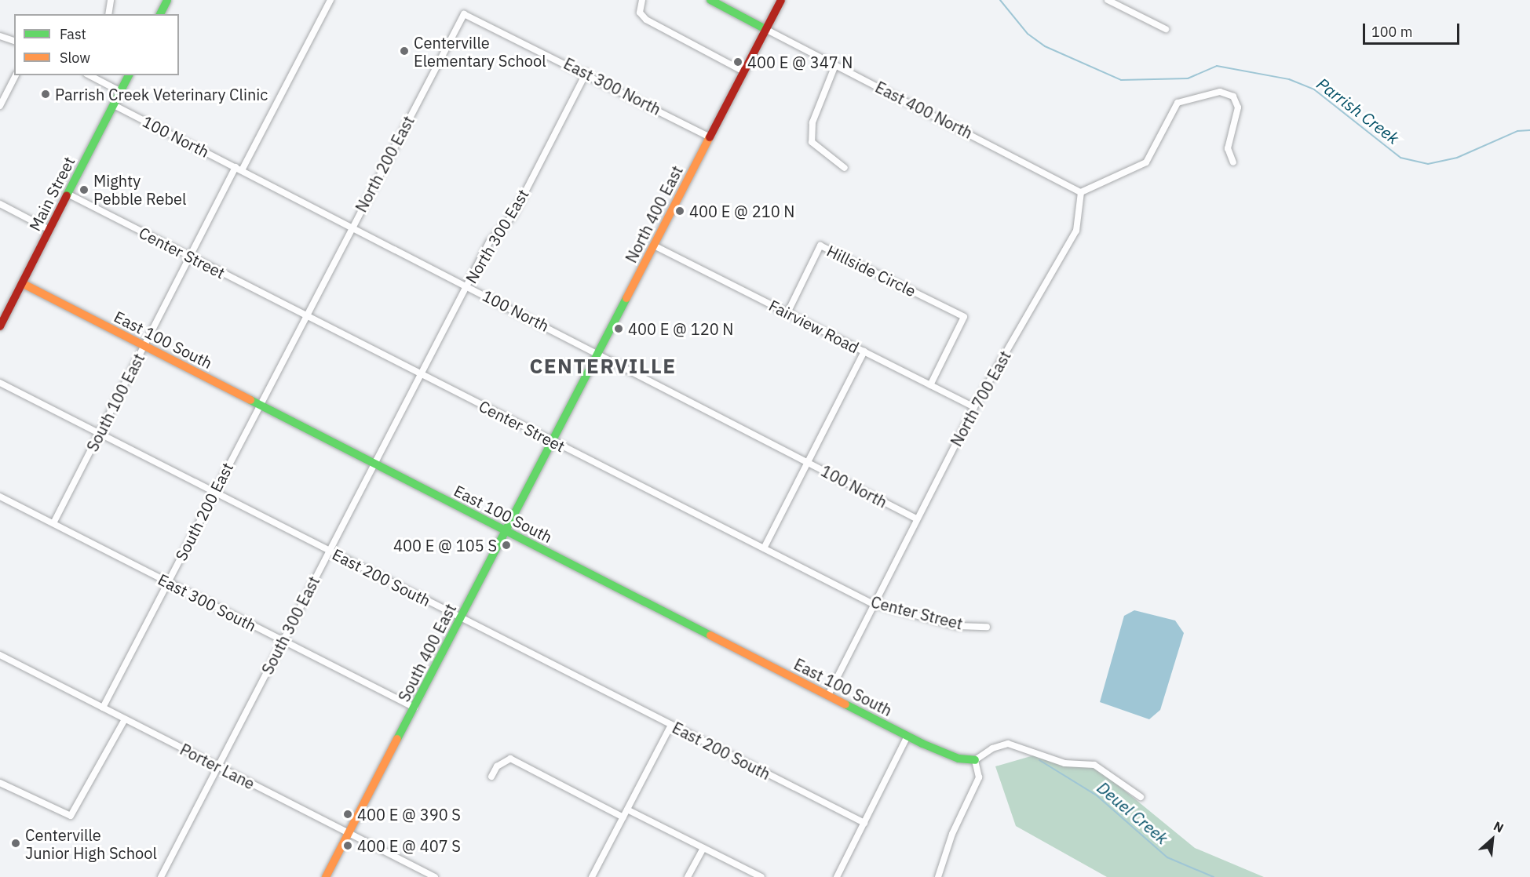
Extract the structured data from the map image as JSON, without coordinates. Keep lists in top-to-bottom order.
{
  "streets": {
    "street": [
      "East 300 North",
      "East 400 North",
      "100 North",
      "North 200 East",
      "Main Street",
      "North 400 East",
      "North 300 East",
      "Center Street",
      "Hillside Circle",
      "Fairview Road",
      "East 100 South",
      "North 700 East",
      "South 100 East",
      "South 200 East",
      "East 200 South",
      "East 300 South",
      "South 300 East",
      "South 400 East",
      "Porter Lane"
    ]
  },
  "crossings": [
    ["East 300 North", "North 200 East"],
    ["East 300 North", "North 400 East"],
    ["East 300 North", "North 300 East"],
    ["East 400 North", "North 400 East"],
    ["East 400 North", "North 700 East"],
    ["100 North", "North 200 East"],
    ["100 North", "Main Street"],
    ["100 North", "North 400 East"],
    ["100 North", "North 300 East"],
    ["100 North", "North 700 East"],
    ["100 North", "South 100 East"],
    ["North 200 East", "Center Street"],
    ["North 200 East", "South 200 East"],
    ["Main Street", "Center Street"],
    ["Main Street", "East 100 South"],
    ["North 400 East", "Center Street"],
    ["North 400 East", "Fairview Road"],
    ["North 400 East", "South 400 East"],
    ["North 300 East", "Center Street"],
    ["North 300 East", "South 300 East"],
    ["Center Street", "North 700 East"],
    ["Center Street", "South 100 East"],
    ["Center Street", "South 200 East"],
    ["Center Street", "South 300 East"],
    ["Center Street", "South 400 East"],
    ["Hillside Circle", "Fairview Road"],
    ["Fairview Road", "North 700 East"],
    ["East 100 South", "North 700 East"],
    ["East 100 South", "South 100 East"],
    ["East 100 South", "South 200 East"],
    ["East 100 South", "South 300 East"],
    ["East 100 South", "South 400 East"],
    ["South 100 East", "East 200 South"],
    ["South 100 East", "East 300 South"],
    ["South 200 East", "East 200 South"],
    ["South 200 East", "East 300 South"],
    ["South 200 East", "Porter Lane"],
    ["East 200 South", "South 300 East"],
    ["East 200 South", "South 400 East"],
    ["East 300 South", "South 300 East"],
    ["East 300 South", "South 400 East"],
    ["South 300 East", "Porter Lane"],
    ["South 400 East", "Porter Lane"]
  ],
  "districts": ["CENTERVILLE"],
  "water": ["Parrish Creek", "Deuel Creek"],
  "places": [
    "Centerville Elementary School",
    "400 E @ 347 N",
    "Parrish Creek Veterinary Clinic",
    "Mighty Pebble Rebel",
    "400 E @ 210 N",
    "400 E @ 120 N",
    "400 E @ 105 S",
    "400 E @ 390 S",
    "Centerville Junior High School",
    "400 E @ 407 S"
  ],
  "legend": ["Fast", "Slow"],
  "scale_bar": "100 m",
  "north": "top right"
}
